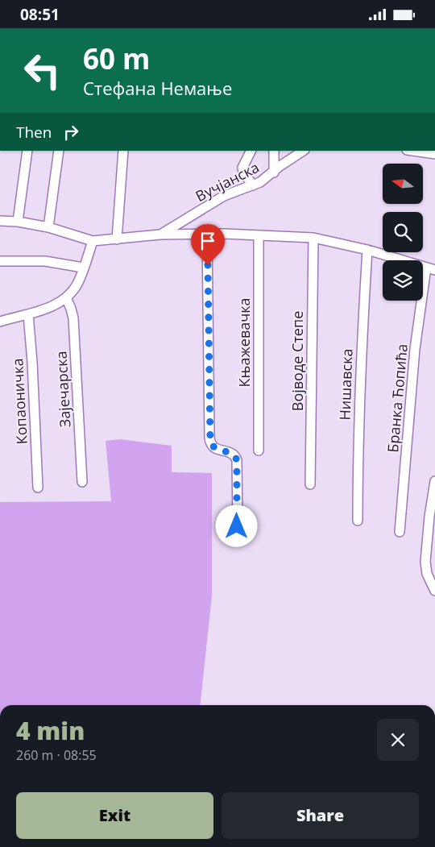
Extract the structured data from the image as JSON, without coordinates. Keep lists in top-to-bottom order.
{
  "streets": {
    "street": [
      "Вучјанска",
      "Књажевачка",
      "Војводе Степе",
      "Нишавска",
      "Зајечарска",
      "Бранка Ћопића",
      "Копаоничка"
    ]
  },
  "north": "left",
  "page": {
    "status": "08:51",
    "turn": ["60 m", "Стефана Немање"],
    "then": "Then",
    "heading": ["4 min", "260 m · 08:55"],
    "buttons": ["Exit", "Share"]
  }
}
